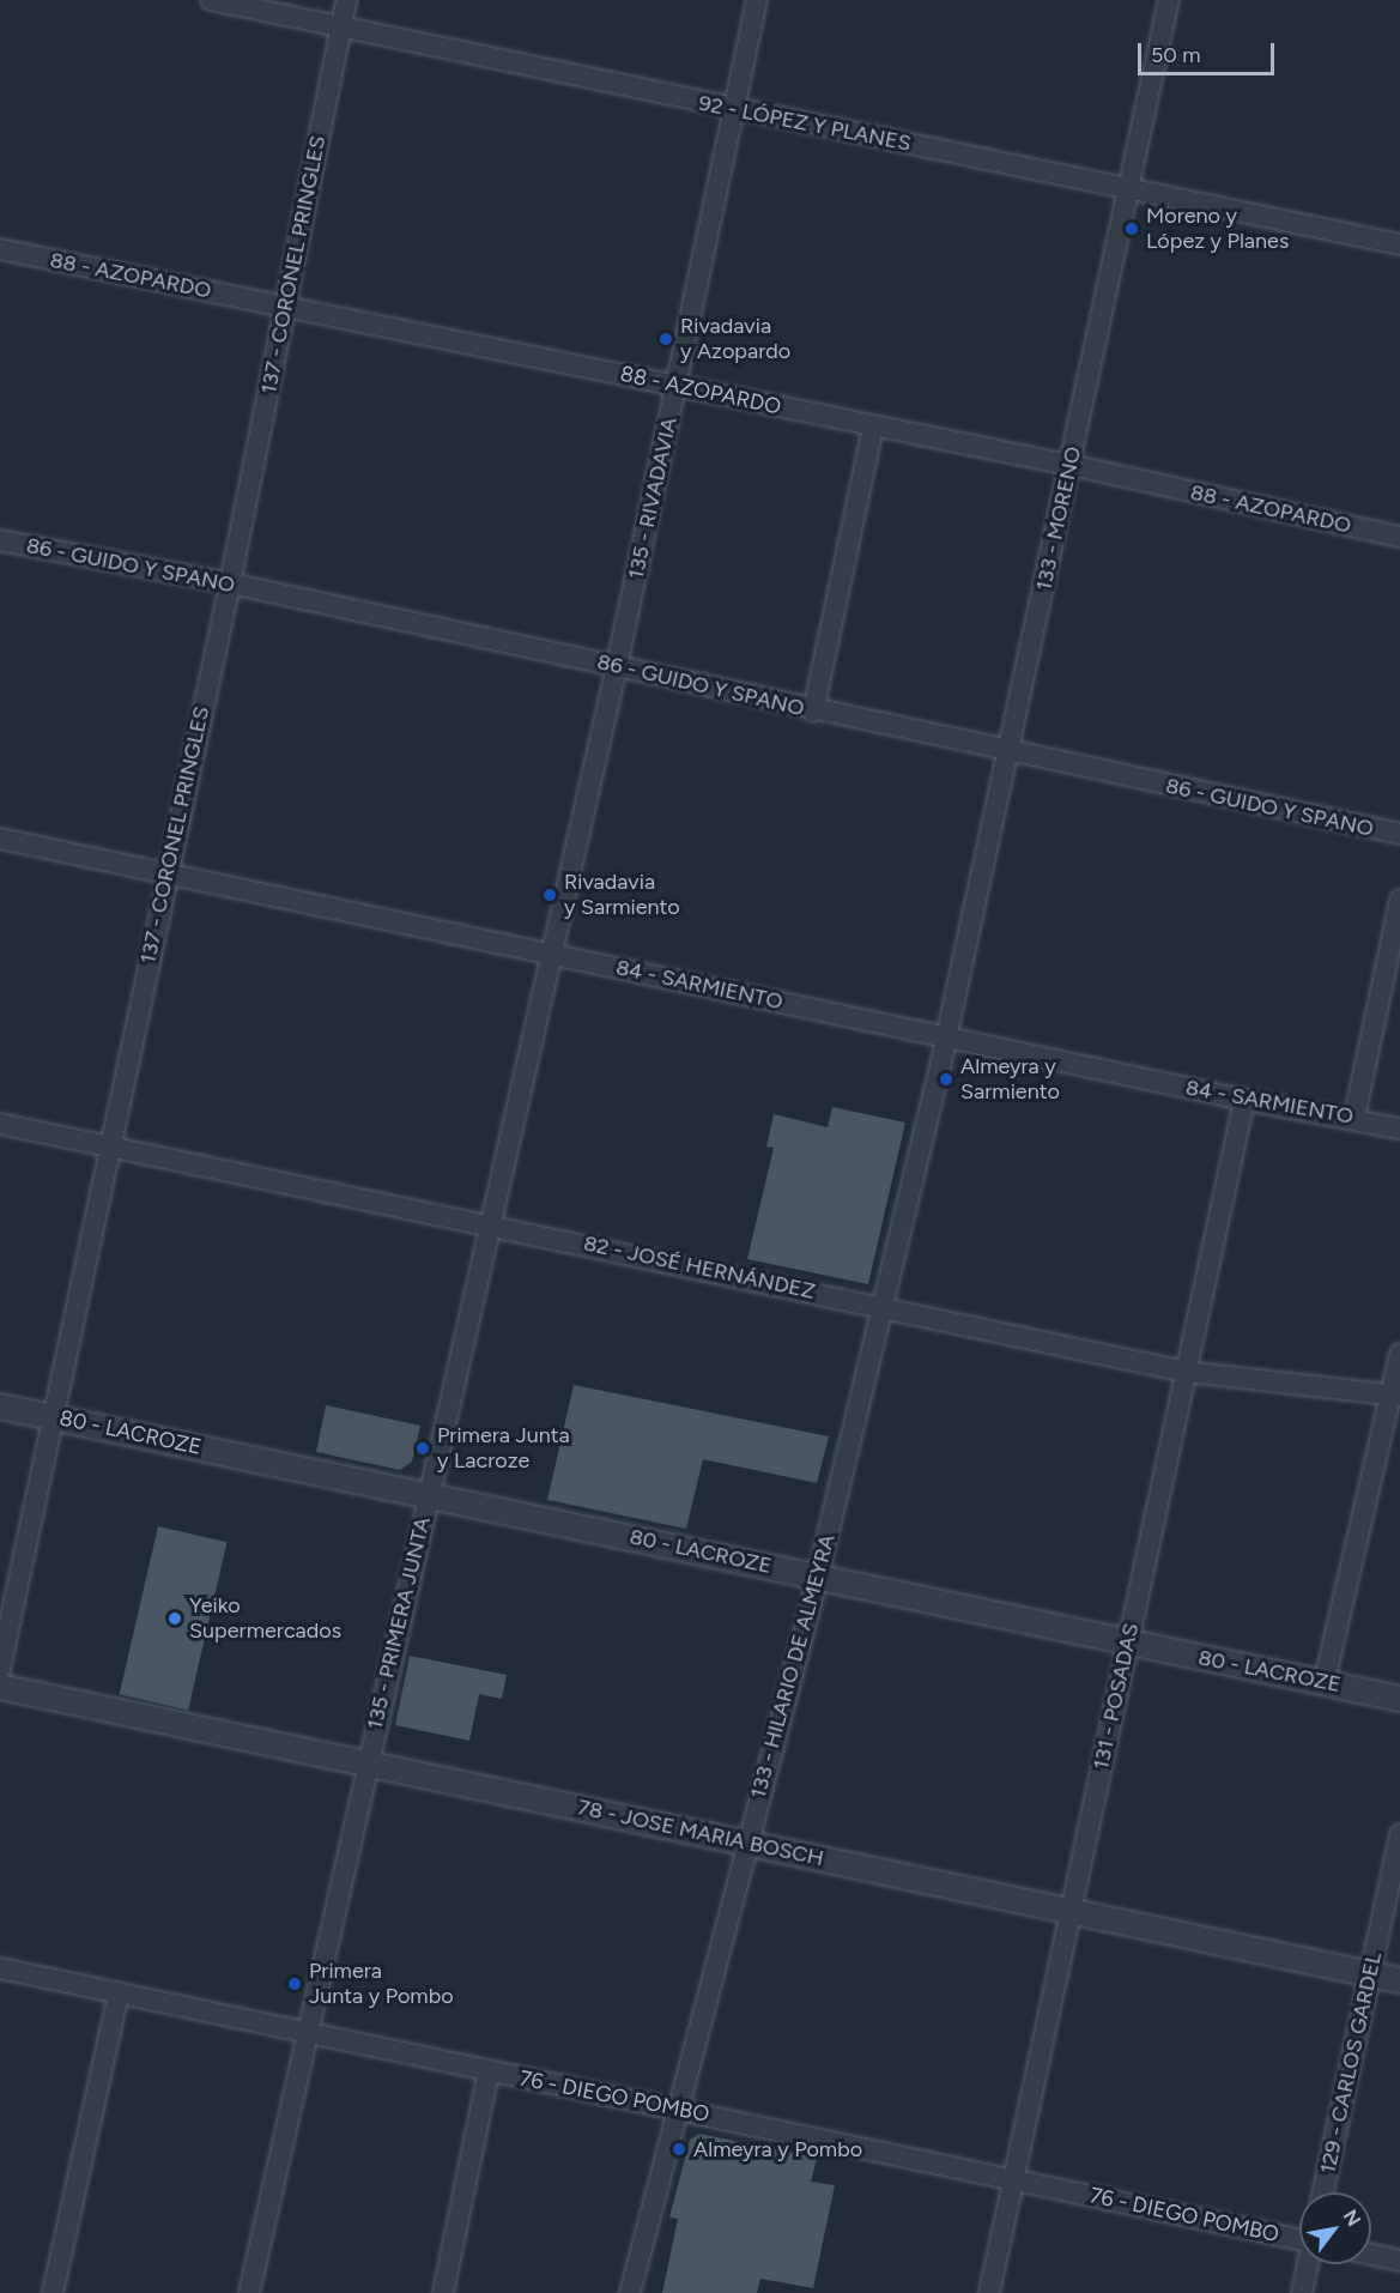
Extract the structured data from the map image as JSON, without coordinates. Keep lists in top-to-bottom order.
{
  "streets": {
    "street": [
      "92 - LÓPEZ Y PLANES",
      "137 - CORONEL PRINGLES",
      "88 - AZOPARDO",
      "135 - RIVADAVIA",
      "133 - MORENO",
      "86 - GUIDO Y SPANO",
      "84 - SARMIENTO",
      "82 - JOSÉ HERNÁNDEZ",
      "80 - LACROZE",
      "135 - PRIMERA JUNTA",
      "133 - HILARIO DE ALMEYRA",
      "131 - POSADAS",
      "78 - JOSE MARIA BOSCH",
      "129 - CARLOS GARDEL",
      "76 - DIEGO POMBO"
    ]
  },
  "crossings": [
    ["92 - LÓPEZ Y PLANES", "137 - CORONEL PRINGLES"],
    ["92 - LÓPEZ Y PLANES", "135 - RIVADAVIA"],
    ["92 - LÓPEZ Y PLANES", "133 - MORENO"],
    ["137 - CORONEL PRINGLES", "88 - AZOPARDO"],
    ["137 - CORONEL PRINGLES", "86 - GUIDO Y SPANO"],
    ["137 - CORONEL PRINGLES", "84 - SARMIENTO"],
    ["137 - CORONEL PRINGLES", "82 - JOSÉ HERNÁNDEZ"],
    ["137 - CORONEL PRINGLES", "80 - LACROZE"],
    ["88 - AZOPARDO", "135 - RIVADAVIA"],
    ["88 - AZOPARDO", "133 - MORENO"],
    ["135 - RIVADAVIA", "86 - GUIDO Y SPANO"],
    ["135 - RIVADAVIA", "84 - SARMIENTO"],
    ["135 - RIVADAVIA", "135 - PRIMERA JUNTA"],
    ["133 - MORENO", "86 - GUIDO Y SPANO"],
    ["133 - MORENO", "84 - SARMIENTO"],
    ["133 - MORENO", "133 - HILARIO DE ALMEYRA"],
    ["84 - SARMIENTO", "135 - PRIMERA JUNTA"],
    ["84 - SARMIENTO", "133 - HILARIO DE ALMEYRA"],
    ["84 - SARMIENTO", "131 - POSADAS"],
    ["82 - JOSÉ HERNÁNDEZ", "135 - PRIMERA JUNTA"],
    ["82 - JOSÉ HERNÁNDEZ", "133 - HILARIO DE ALMEYRA"],
    ["82 - JOSÉ HERNÁNDEZ", "131 - POSADAS"],
    ["80 - LACROZE", "135 - PRIMERA JUNTA"],
    ["80 - LACROZE", "133 - HILARIO DE ALMEYRA"],
    ["80 - LACROZE", "131 - POSADAS"],
    ["135 - PRIMERA JUNTA", "78 - JOSE MARIA BOSCH"],
    ["135 - PRIMERA JUNTA", "76 - DIEGO POMBO"],
    ["133 - HILARIO DE ALMEYRA", "78 - JOSE MARIA BOSCH"],
    ["133 - HILARIO DE ALMEYRA", "76 - DIEGO POMBO"],
    ["131 - POSADAS", "78 - JOSE MARIA BOSCH"],
    ["131 - POSADAS", "76 - DIEGO POMBO"],
    ["78 - JOSE MARIA BOSCH", "129 - CARLOS GARDEL"]
  ],
  "places": [
    "Moreno y López y Planes",
    "Rivadavia y Azopardo",
    "Rivadavia y Sarmiento",
    "Almeyra y Sarmiento",
    "Primera Junta y Lacroze",
    "Yeiko Supermercados",
    "Primera Junta y Pombo",
    "Almeyra y Pombo"
  ],
  "scale_bar": "50 m",
  "north": "top right"
}
